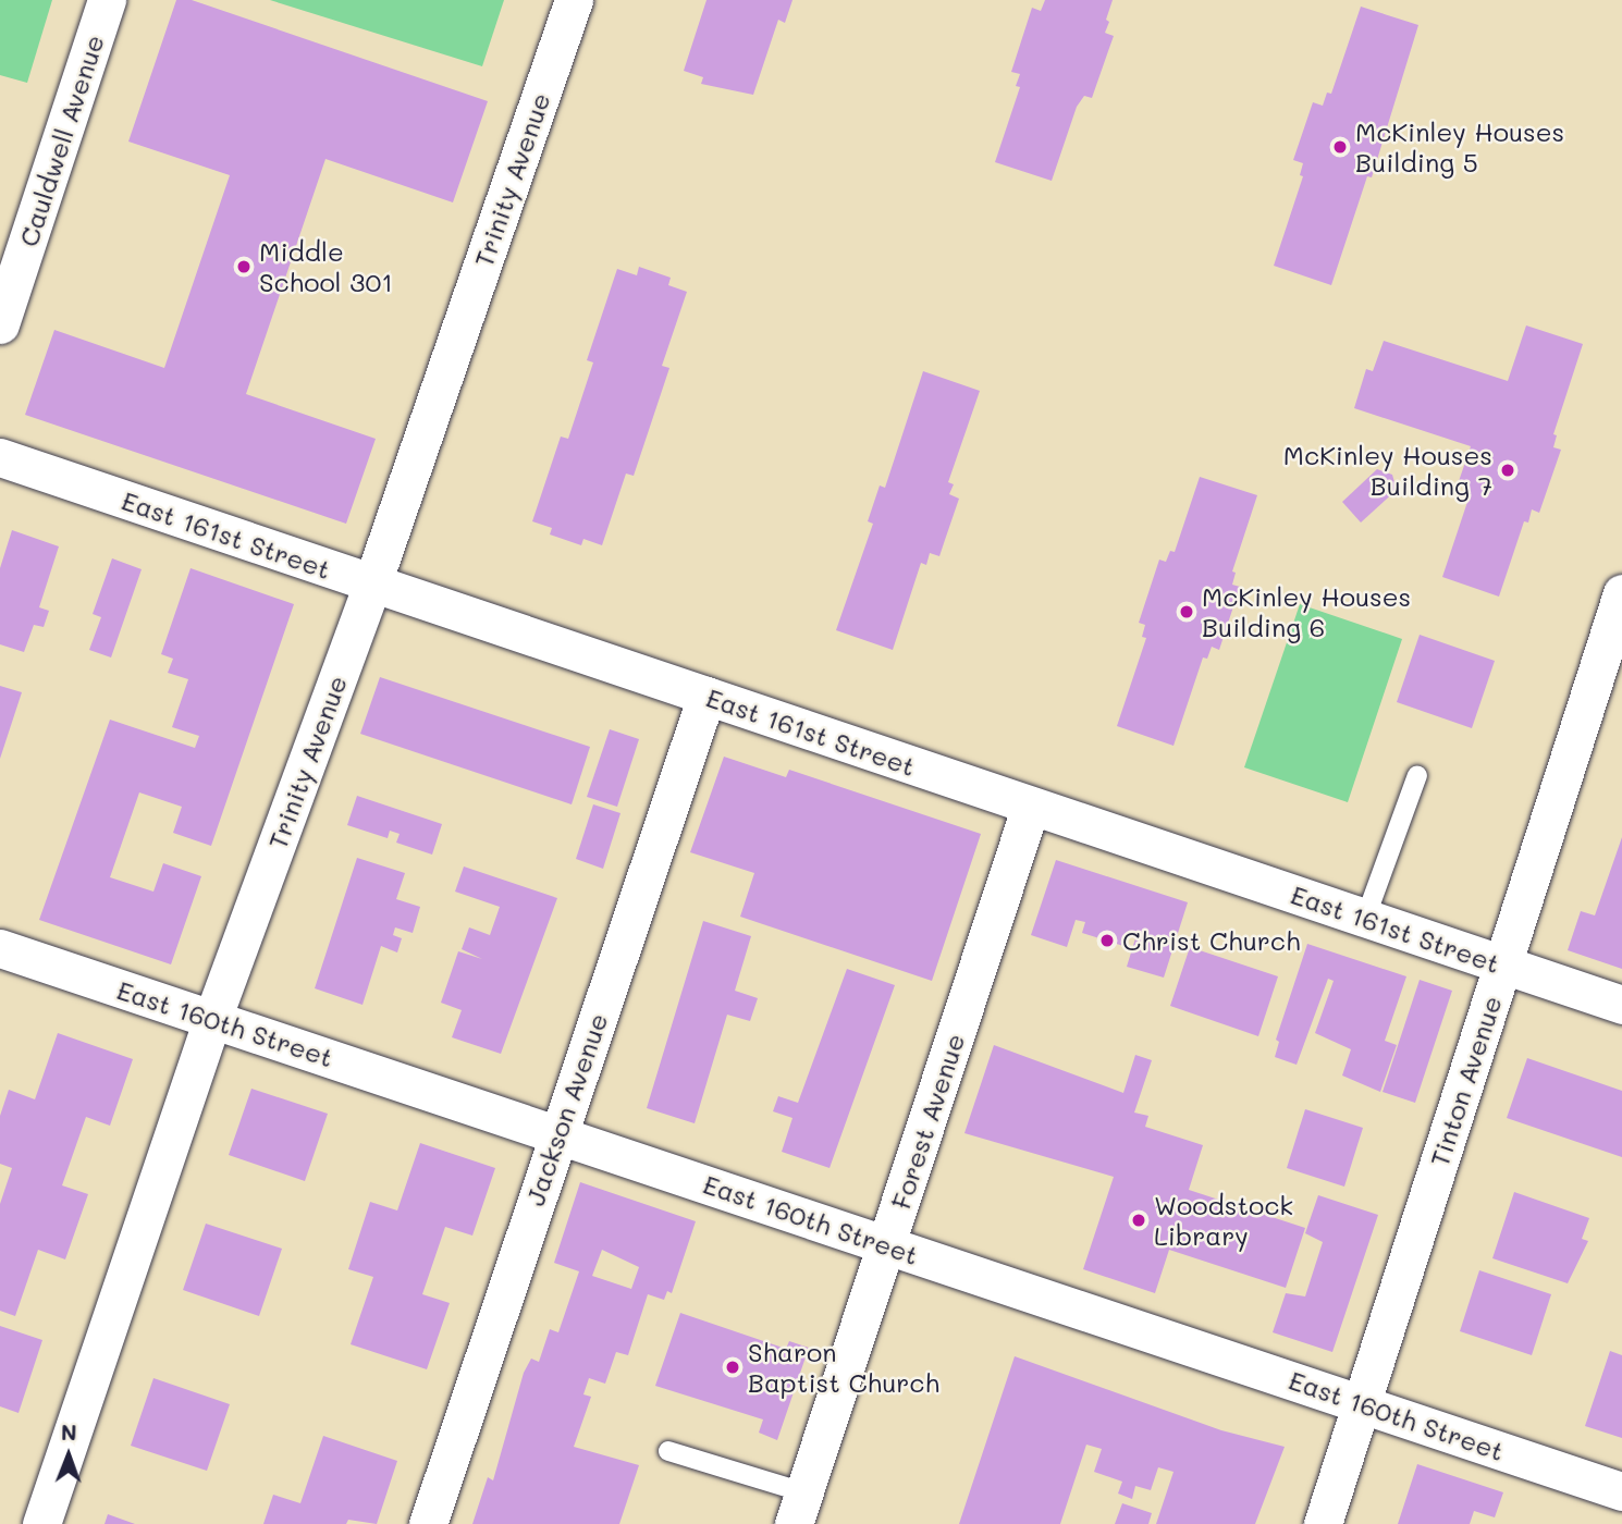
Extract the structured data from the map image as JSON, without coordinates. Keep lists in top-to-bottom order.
{
  "streets": {
    "street": [
      "Cauldwell Avenue",
      "Trinity Avenue",
      "East 161st Street",
      "East 160th Street",
      "Tinton Avenue",
      "Jackson Avenue",
      "Forest Avenue"
    ]
  },
  "crossings": [
    ["Trinity Avenue", "East 161st Street"],
    ["Trinity Avenue", "East 160th Street"],
    ["East 161st Street", "Tinton Avenue"],
    ["East 161st Street", "Jackson Avenue"],
    ["East 161st Street", "Forest Avenue"],
    ["East 160th Street", "Tinton Avenue"],
    ["East 160th Street", "Jackson Avenue"],
    ["East 160th Street", "Forest Avenue"]
  ],
  "places": [
    "McKinley Houses Building 5",
    "Middle School 301",
    "McKinley Houses Building 7",
    "McKinley Houses Building 6",
    "Christ Church",
    "Woodstock Library",
    "Sharon Baptist Church"
  ],
  "north": "top"
}
